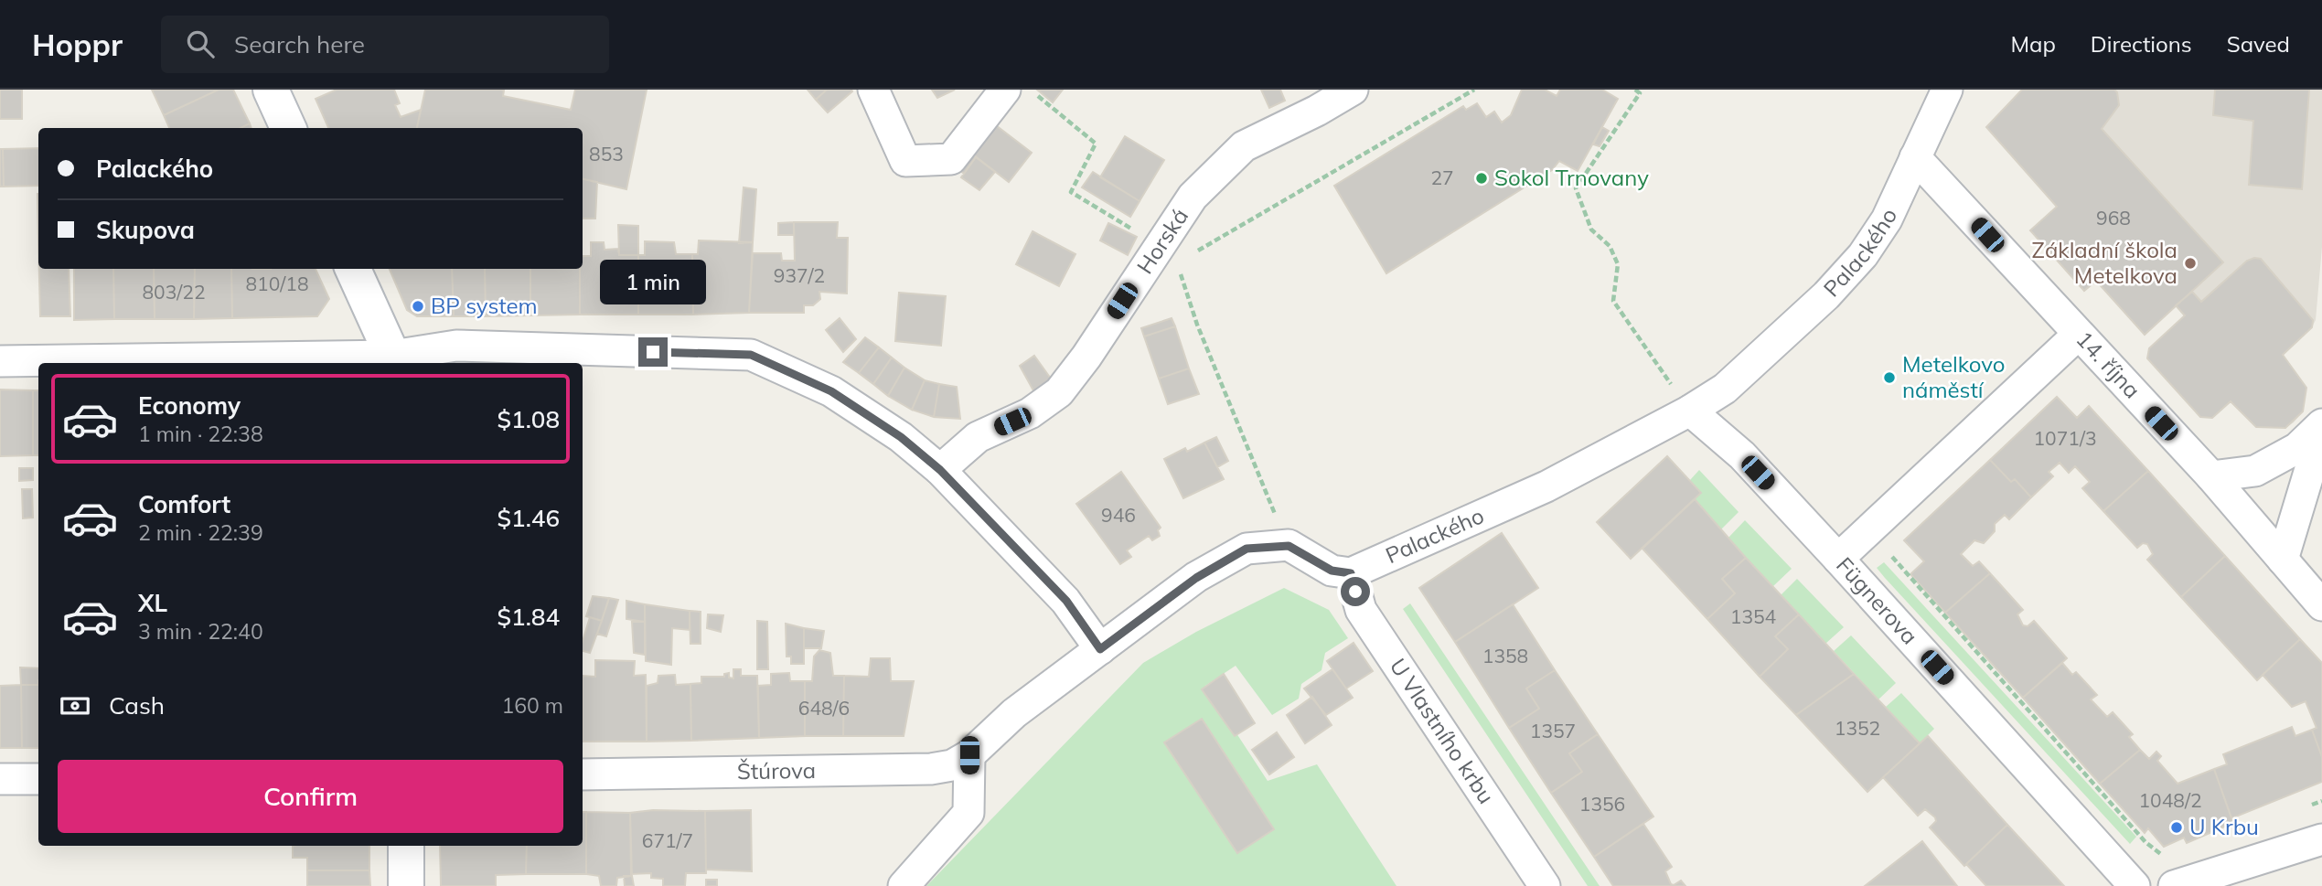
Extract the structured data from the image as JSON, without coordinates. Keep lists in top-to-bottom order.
{
  "streets": {
    "street": [
      "Horská",
      "Palackého",
      "14. října",
      "Fügnerova",
      "U Vlastního krbu",
      "Štúrova"
    ]
  },
  "crossings": [
    ["Palackého", "14. října"],
    ["Palackého", "Fügnerova"],
    ["Palackého", "U Vlastního krbu"]
  ],
  "places": [
    "Sokol Trnovany",
    "Základní škola Metelkova",
    "BP system",
    "Metelkovo náměstí",
    "U Krbu"
  ],
  "house_numbers": [
    "853",
    "27",
    "968",
    "937/2",
    "810/18",
    "803/22",
    "1071/3",
    "946",
    "1354",
    "1358",
    "648/6",
    "1352",
    "1357",
    "1048/2",
    "1356",
    "671/7"
  ],
  "page": {
    "header": "Hoppr",
    "search": "Search here",
    "nav": ["Map", "Directions", "Saved"],
    "banner": ["Palackého", "Skupova"],
    "bubble": "1 min",
    "list": [
      {
        "name": "Economy",
        "note": "1 min · 22:38",
        "value": "$1.08"
      },
      {
        "name": "Comfort",
        "note": "2 min · 22:39",
        "value": "$1.46"
      },
      {
        "name": "XL",
        "note": "3 min · 22:40",
        "value": "$1.84"
      }
    ],
    "pay": ["Cash", "160 m"],
    "buttons": "Confirm"
  }
}
